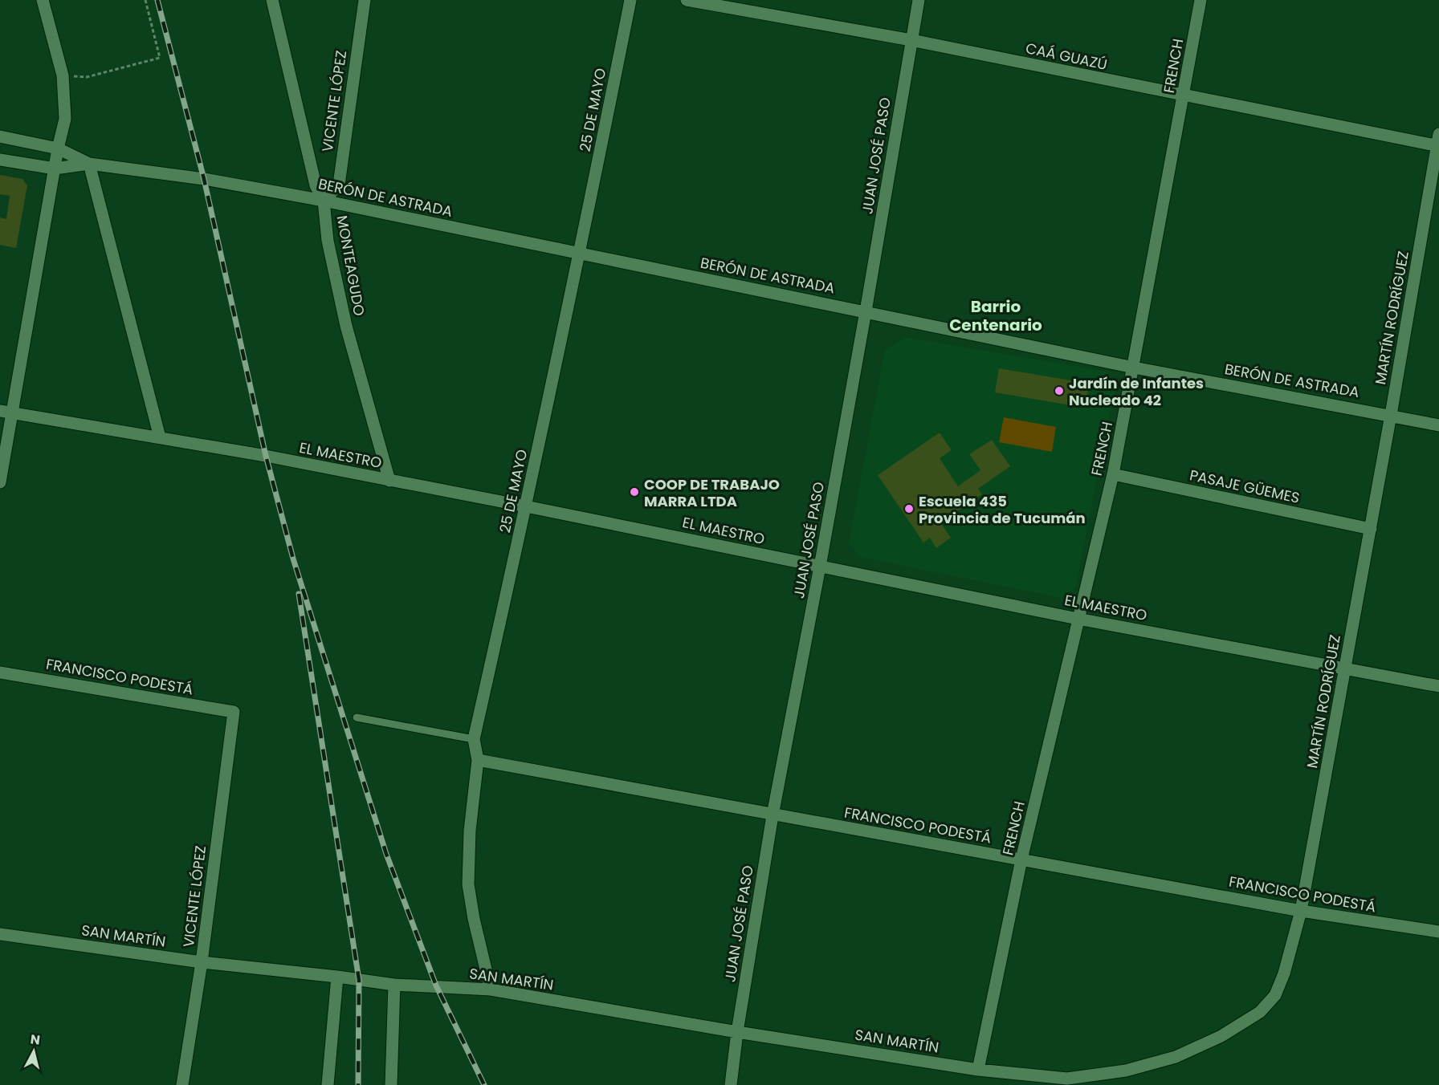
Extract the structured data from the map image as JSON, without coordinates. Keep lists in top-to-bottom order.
{
  "streets": {
    "street": [
      "CAÁ GUAZÚ",
      "FRENCH",
      "VICENTE LÓPEZ",
      "25 DE MAYO",
      "JUAN JOSÉ PASO",
      "BERÓN DE ASTRADA",
      "MONTEAGUDO",
      "MARTÍN RODRÍGUEZ",
      "EL MAESTRO",
      "PASAJE GÜEMES",
      "FRANCISCO PODESTÁ",
      "SAN MARTÍN"
    ]
  },
  "crossings": [
    ["CAÁ GUAZÚ", "FRENCH"],
    ["CAÁ GUAZÚ", "JUAN JOSÉ PASO"],
    ["CAÁ GUAZÚ", "MARTÍN RODRÍGUEZ"],
    ["FRENCH", "BERÓN DE ASTRADA"],
    ["FRENCH", "EL MAESTRO"],
    ["FRENCH", "PASAJE GÜEMES"],
    ["FRENCH", "FRANCISCO PODESTÁ"],
    ["FRENCH", "SAN MARTÍN"],
    ["VICENTE LÓPEZ", "BERÓN DE ASTRADA"],
    ["VICENTE LÓPEZ", "MONTEAGUDO"],
    ["VICENTE LÓPEZ", "FRANCISCO PODESTÁ"],
    ["VICENTE LÓPEZ", "SAN MARTÍN"],
    ["25 DE MAYO", "BERÓN DE ASTRADA"],
    ["25 DE MAYO", "EL MAESTRO"],
    ["25 DE MAYO", "FRANCISCO PODESTÁ"],
    ["25 DE MAYO", "SAN MARTÍN"],
    ["JUAN JOSÉ PASO", "BERÓN DE ASTRADA"],
    ["JUAN JOSÉ PASO", "EL MAESTRO"],
    ["JUAN JOSÉ PASO", "FRANCISCO PODESTÁ"],
    ["JUAN JOSÉ PASO", "SAN MARTÍN"],
    ["BERÓN DE ASTRADA", "MONTEAGUDO"],
    ["BERÓN DE ASTRADA", "MARTÍN RODRÍGUEZ"],
    ["MONTEAGUDO", "EL MAESTRO"],
    ["MARTÍN RODRÍGUEZ", "EL MAESTRO"],
    ["MARTÍN RODRÍGUEZ", "PASAJE GÜEMES"],
    ["MARTÍN RODRÍGUEZ", "FRANCISCO PODESTÁ"],
    ["MARTÍN RODRÍGUEZ", "SAN MARTÍN"]
  ],
  "districts": ["Barrio Centenario"],
  "places": ["Jardín de Infantes Nucleado 42", "COOP DE TRABAJO MARRA LTDA", "Escuela 435 Provincia de Tucumán"],
  "north": "top"
}
